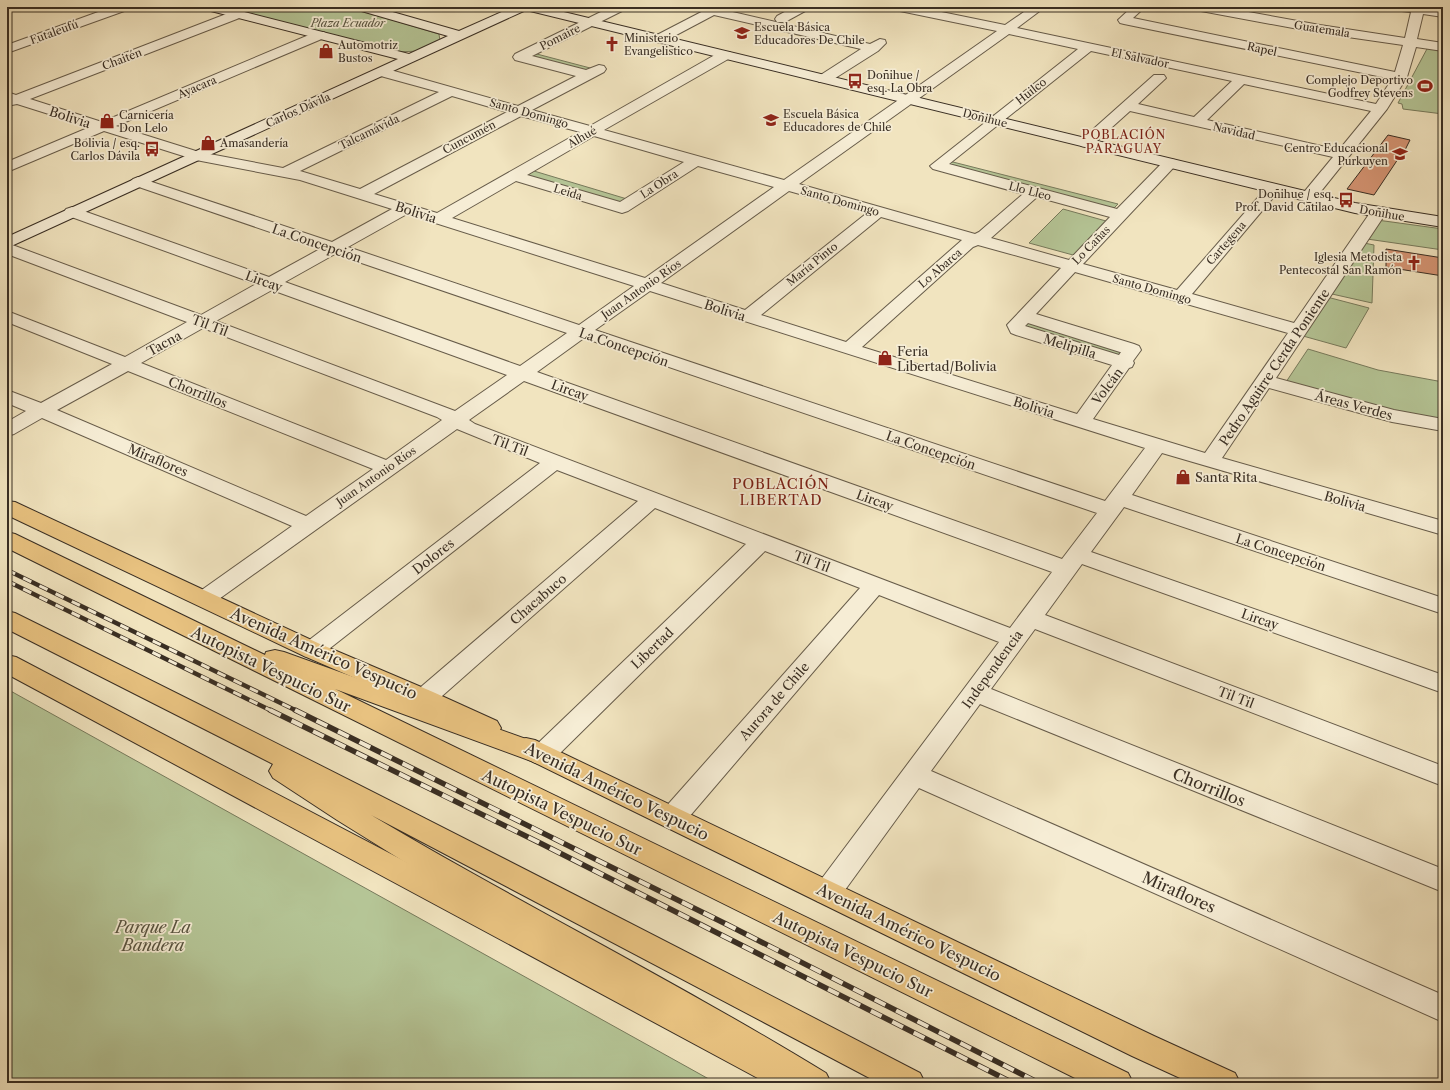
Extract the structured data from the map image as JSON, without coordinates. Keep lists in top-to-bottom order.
{
  "streets": {
    "main road": ["Avenida Américo Vespucio", "Autopista Vespucio Sur"],
    "street": [
      "Guatemala",
      "Futaleufú",
      "Pomaire",
      "Rapel",
      "El Salvador",
      "Chaitén",
      "Ayacara",
      "Huilco",
      "Carlos Dávila",
      "Santo Domingo",
      "Bolivia",
      "Doñihue",
      "Navidad",
      "Talcamávida",
      "Cuncumén",
      "Alhué",
      "La Obra",
      "Llo Lleo",
      "Leida",
      "La Concepción",
      "Cartegena",
      "Lo Cañas",
      "María Pinto",
      "Lo Abarca",
      "Lircay",
      "Juan Antonio Ríos",
      "Til Til",
      "Tacna",
      "Melipilla",
      "Pedro Aguirre Cerda Poniente",
      "Volcán",
      "Chorrillos",
      "Áreas Verdes",
      "Miraflores",
      "Dolores",
      "Chacabuco",
      "Libertad",
      "Independencia",
      "Aurora de Chile"
    ]
  },
  "crossings": [
    ["Pomaire", "Doñihue"],
    ["Pomaire", "Cuncumén"],
    ["El Salvador", "Huilco"],
    ["El Salvador", "Juan Antonio Ríos"],
    ["Chaitén", "Bolivia"],
    ["Ayacara", "Bolivia"],
    ["Huilco", "Doñihue"],
    ["Huilco", "Llo Lleo"],
    ["Carlos Dávila", "Santo Domingo"],
    ["Carlos Dávila", "Bolivia"],
    ["Carlos Dávila", "La Concepción"],
    ["Carlos Dávila", "Lircay"],
    ["Carlos Dávila", "Til Til"],
    ["Santo Domingo", "Talcamávida"],
    ["Santo Domingo", "Cuncumén"],
    ["Santo Domingo", "Alhué"],
    ["Santo Domingo", "La Obra"],
    ["Santo Domingo", "Cartegena"],
    ["Santo Domingo", "Lo Cañas"],
    ["Santo Domingo", "María Pinto"],
    ["Santo Domingo", "Lo Abarca"],
    ["Santo Domingo", "Juan Antonio Ríos"],
    ["Santo Domingo", "Pedro Aguirre Cerda Poniente"],
    ["Bolivia", "Talcamávida"],
    ["Bolivia", "Cuncumén"],
    ["Bolivia", "Alhué"],
    ["Bolivia", "María Pinto"],
    ["Bolivia", "Lo Abarca"],
    ["Bolivia", "Juan Antonio Ríos"],
    ["Bolivia", "Tacna"],
    ["Bolivia", "Pedro Aguirre Cerda Poniente"],
    ["Bolivia", "Volcán"],
    ["Bolivia", "Independencia"],
    ["Doñihue", "Alhué"],
    ["Doñihue", "Cartegena"],
    ["Doñihue", "Lo Cañas"],
    ["Doñihue", "Juan Antonio Ríos"],
    ["Doñihue", "Pedro Aguirre Cerda Poniente"],
    ["Alhué", "Leida"],
    ["La Obra", "Leida"],
    ["Llo Lleo", "Lo Cañas"],
    ["Llo Lleo", "Lo Abarca"],
    ["La Concepción", "Juan Antonio Ríos"],
    ["La Concepción", "Tacna"],
    ["La Concepción", "Independencia"],
    ["Lo Cañas", "Melipilla"],
    ["Lircay", "Juan Antonio Ríos"],
    ["Lircay", "Tacna"],
    ["Lircay", "Independencia"],
    ["Juan Antonio Ríos", "Til Til"],
    ["Juan Antonio Ríos", "Chorrillos"],
    ["Juan Antonio Ríos", "Miraflores"],
    ["Juan Antonio Ríos", "Avenida Américo Vespucio"],
    ["Til Til", "Tacna"],
    ["Til Til", "Dolores"],
    ["Til Til", "Chacabuco"],
    ["Til Til", "Libertad"],
    ["Til Til", "Independencia"],
    ["Til Til", "Aurora de Chile"],
    ["Tacna", "Chorrillos"],
    ["Tacna", "Miraflores"],
    ["Melipilla", "Volcán"],
    ["Pedro Aguirre Cerda Poniente", "Áreas Verdes"],
    ["Chorrillos", "Independencia"],
    ["Miraflores", "Independencia"],
    ["Dolores", "Avenida Américo Vespucio"],
    ["Chacabuco", "Avenida Américo Vespucio"],
    ["Libertad", "Avenida Américo Vespucio"],
    ["Avenida Américo Vespucio", "Independencia"],
    ["Avenida Américo Vespucio", "Aurora de Chile"]
  ],
  "districts": ["POBLACIÓN PARAGUAY", "POBLACIÓN LIBERTAD"],
  "parks": ["Plaza Ecuador", "Parque La Bandera"],
  "places": {
    "school or university": ["Escuela Básica Educadores De Chile", "Escuela Básica Educadores de Chile", "Centro Educacional Purkuyen"],
    "church": ["Ministerio Evangelistico", "Iglesia Metodista Pentecostal San Ramón"],
    "shop": [
      "Automotriz Bustos",
      "Carnicería Don Lelo",
      "Amasandería",
      "Feria Libertad/Bolivia",
      "Santa Rita"
    ],
    "bus stop": ["Doñihue / esq. La Obra", "Bolivia / esq. Carlos Dávila", "Doñihue / esq. Prof. David Catilao"],
    "sports": ["Complejo Deportivo Godfrey Stevens"]
  }
}
